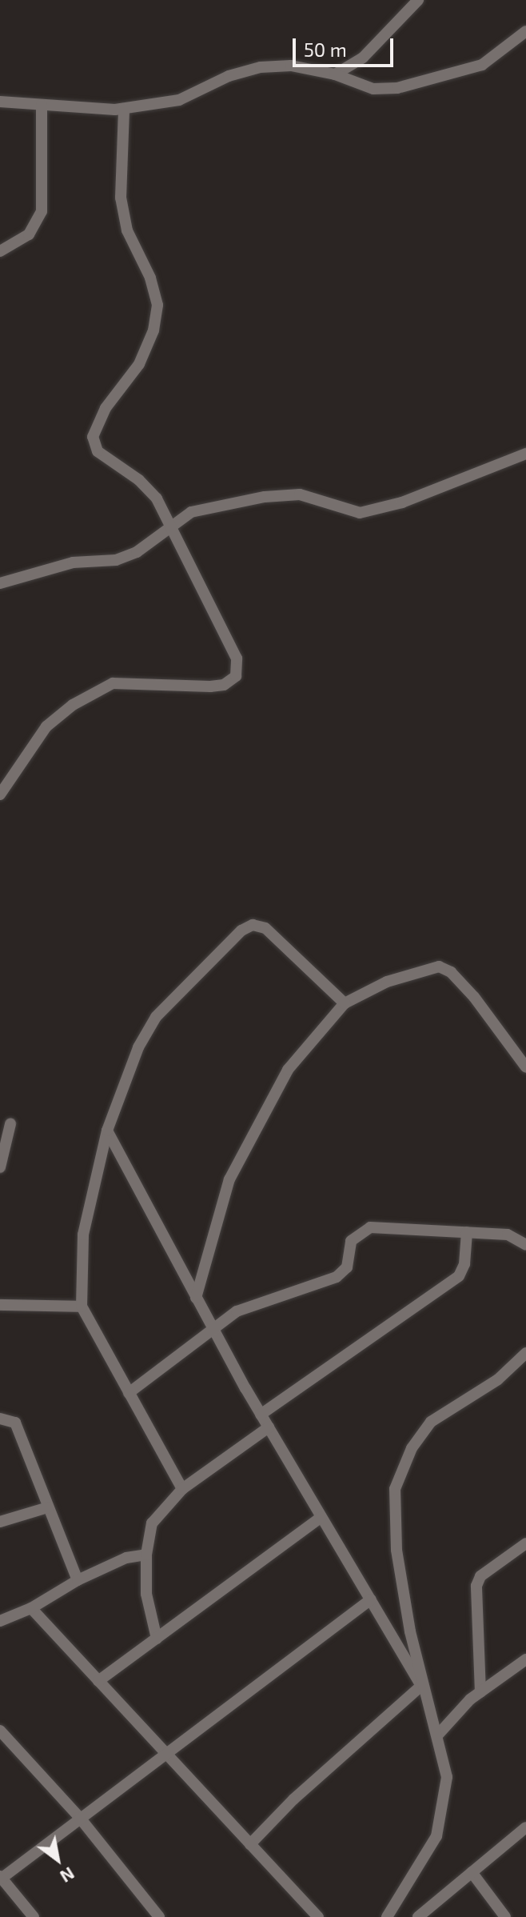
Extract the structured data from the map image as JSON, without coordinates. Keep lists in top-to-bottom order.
{
  "scale_bar": "50 m",
  "north": "bottom right"
}
